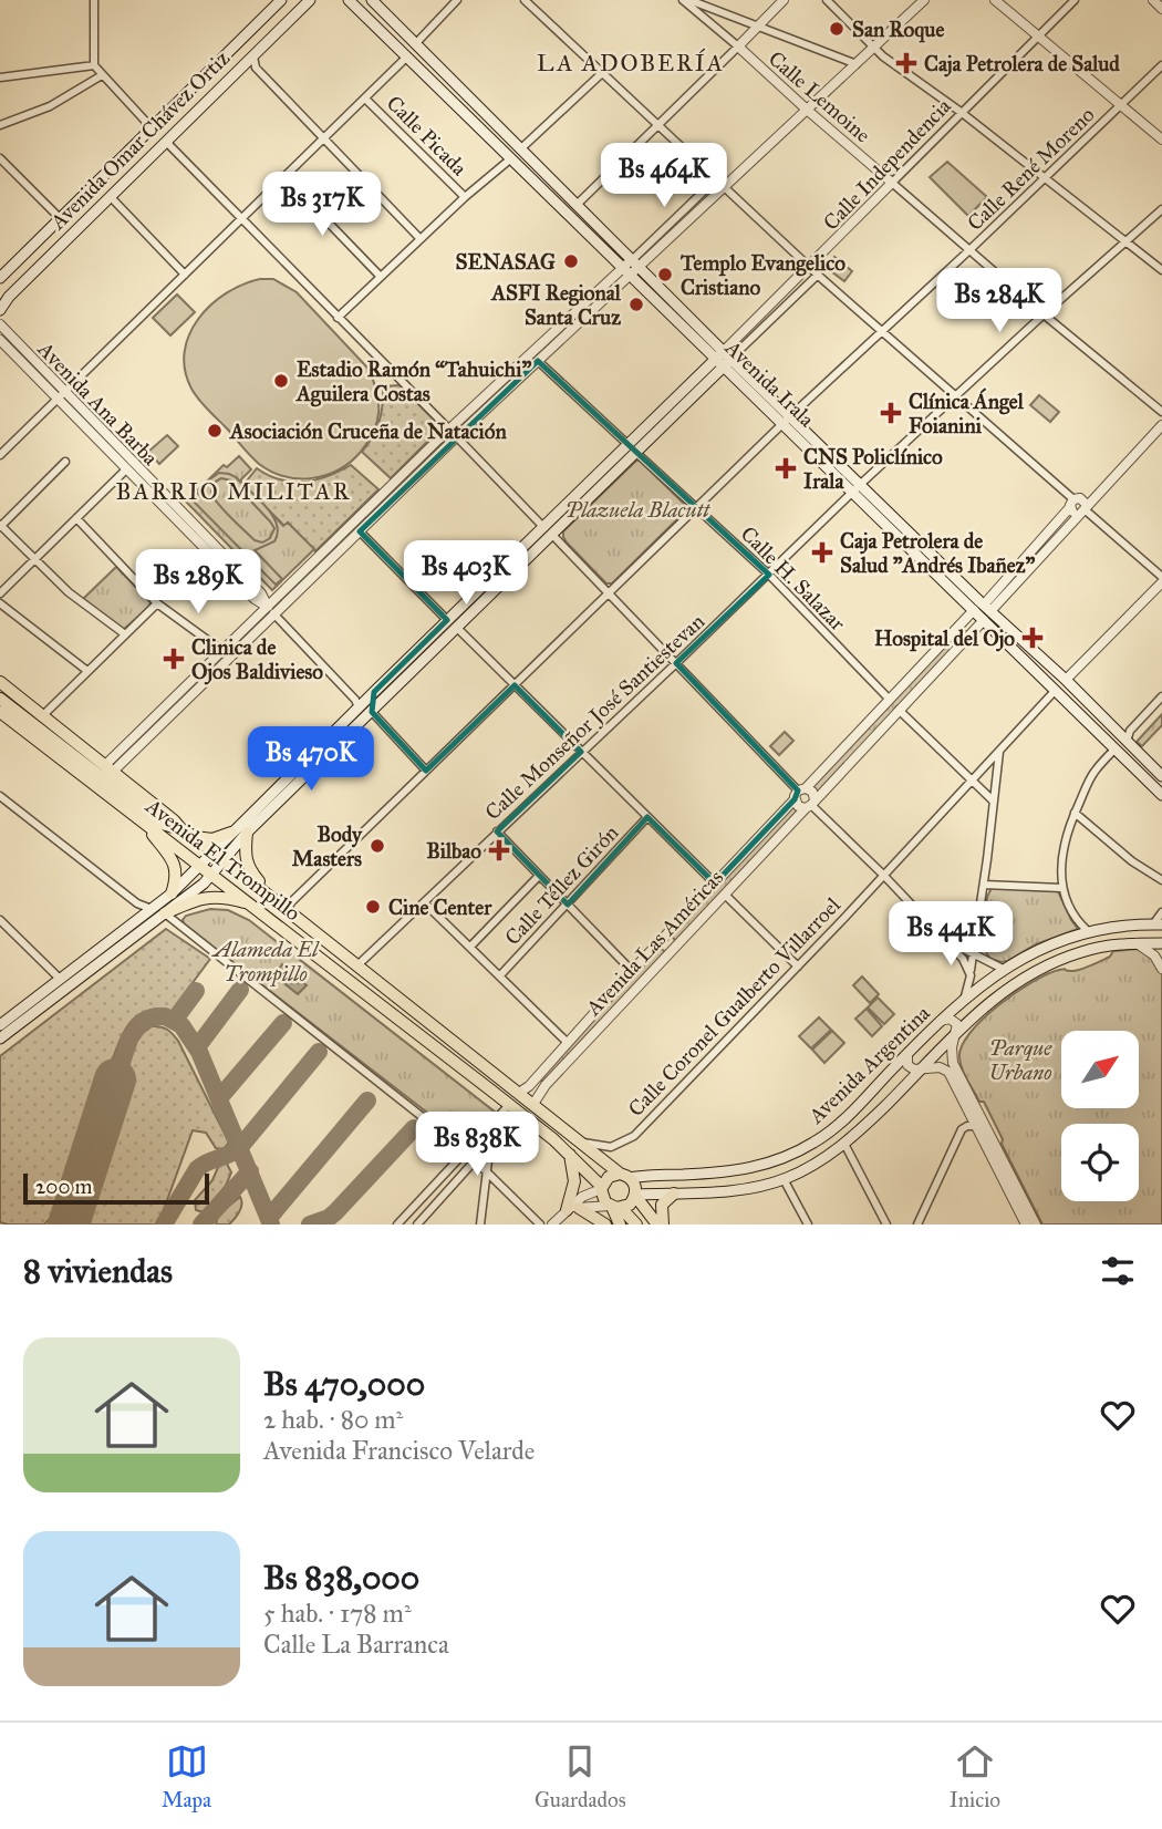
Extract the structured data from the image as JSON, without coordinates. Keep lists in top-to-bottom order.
{
  "streets": {
    "main road": [
      "Avenida Omar Chávez Ortiz",
      "Avenida Irala",
      "Avenida El Trompillo",
      "Avenida Las Américas",
      "Avenida Argentina"
    ],
    "street": [
      "Calle Lemoine",
      "Calle Picada",
      "Calle Independencia",
      "Calle René Moreno",
      "Avenida Ana Barba",
      "Calle H. Salazar",
      "Calle Monseñor José Santiestevan",
      "Calle Téllez Girón",
      "Calle Coronel Gualberto Villarroel"
    ]
  },
  "crossings": [
    ["Calle Lemoine", "Calle Independencia"],
    ["Calle Lemoine", "Calle René Moreno"],
    ["Calle Lemoine", "Calle Monseñor José Santiestevan"],
    ["Calle Independencia", "Avenida Irala"],
    ["Calle René Moreno", "Avenida Irala"],
    ["Calle René Moreno", "Calle H. Salazar"],
    ["Calle René Moreno", "Avenida El Trompillo"],
    ["Avenida Irala", "Calle Monseñor José Santiestevan"],
    ["Avenida Irala", "Avenida Las Américas"],
    ["Avenida Irala", "Calle Coronel Gualberto Villarroel"],
    ["Calle H. Salazar", "Calle Monseñor José Santiestevan"],
    ["Calle H. Salazar", "Avenida Las Américas"],
    ["Calle Monseñor José Santiestevan", "Avenida El Trompillo"],
    ["Avenida El Trompillo", "Avenida Las Américas"],
    ["Avenida El Trompillo", "Calle Coronel Gualberto Villarroel"],
    ["Avenida El Trompillo", "Avenida Argentina"]
  ],
  "districts": ["LA ADOBERÍA", "BARRIO MILITAR"],
  "parks": ["Plazuela Blacutt", "Alameda El Trompillo", "Parque Urbano"],
  "places": {
    "other": [
      "San Roque",
      "SENASAG",
      "Templo Evangelico Cristiano",
      "ASFI Regional Santa Cruz",
      "Estadio Ramón “Tahuichi” Aguilera Costas",
      "Asociación Cruceña de Natación",
      "Body Masters",
      "Cine Center"
    ],
    "health": [
      "Caja Petrolera de Salud",
      "Clínica Ángel Foianini",
      "CNS Policlínico Irala",
      "Caja Petrolera de Salud \"Andrés Ibañez\"",
      "Hospital del Ojo",
      "Clinica de Ojos Baldivieso",
      "Bilbao"
    ]
  },
  "scale_bar": "200 m",
  "north": "top right",
  "page": {
    "price": [
      "Bs 464K",
      "Bs 317K",
      "Bs 284K",
      "Bs 403K",
      "Bs 289K",
      "Bs 470K",
      "Bs 441K",
      "Bs 838K"
    ],
    "scale": "200 m",
    "heading": "8 viviendas",
    "list": [
      {
        "name": "Bs 470,000",
        "note": "2 hab. · 80 m² · Avenida Francisco Velarde"
      },
      {
        "name": "Bs 838,000",
        "note": "5 hab. · 178 m² · Calle La Barranca"
      }
    ],
    "tabs": ["Mapa", "Guardados", "Inicio"]
  }
}
